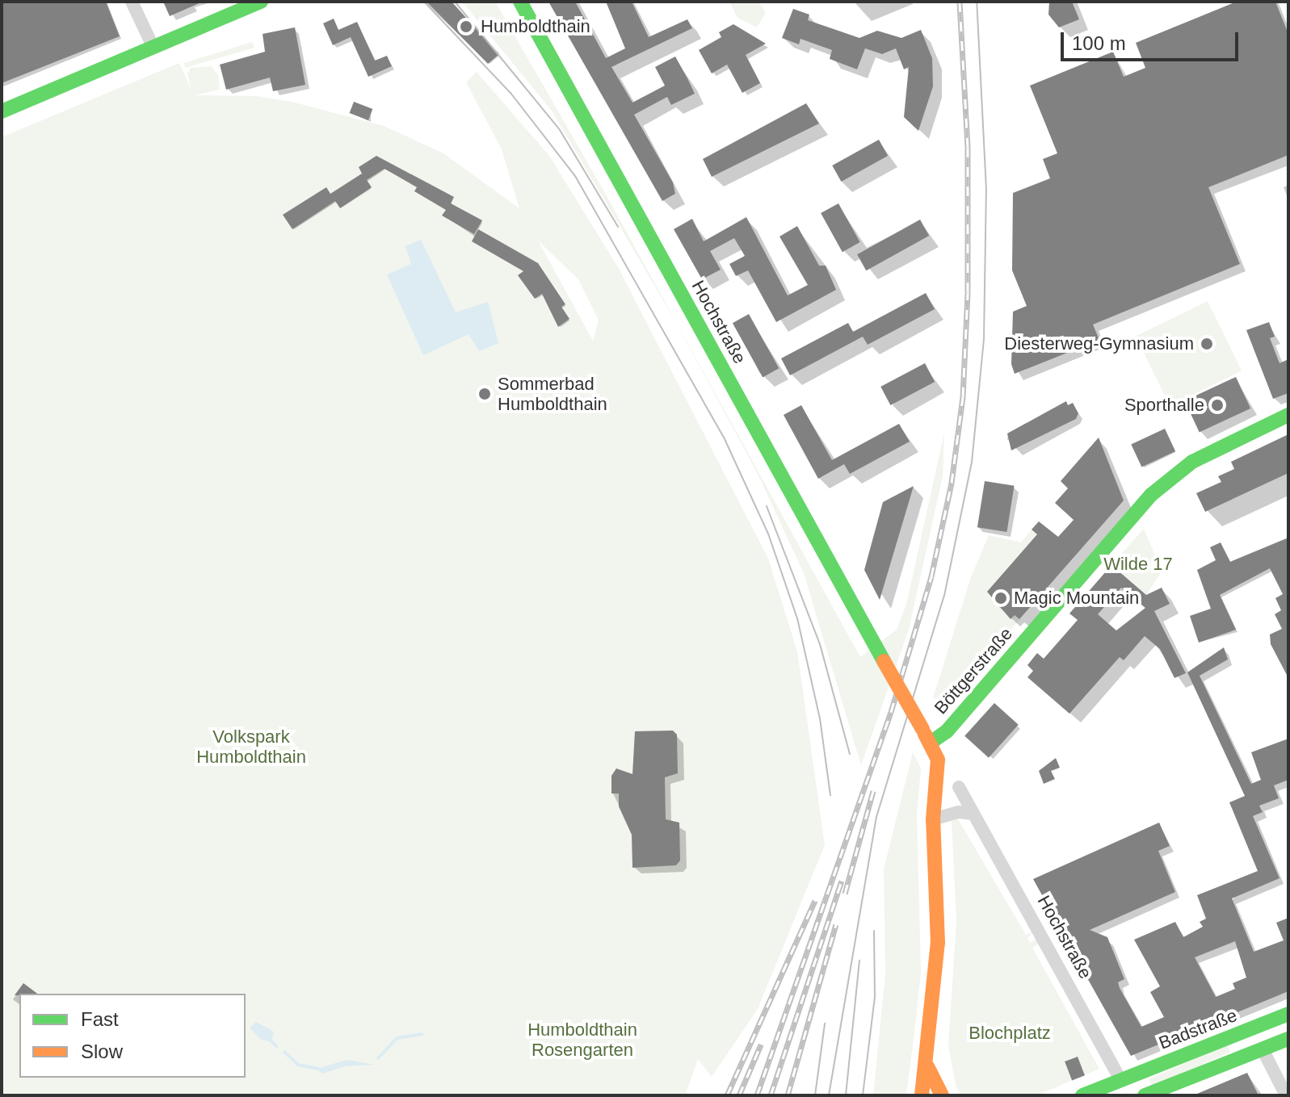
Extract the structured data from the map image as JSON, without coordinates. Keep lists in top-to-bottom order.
{
  "streets": {
    "street": ["Hochstraße", "Böttgerstraße", "Badstraße"]
  },
  "crossings": [
    ["Hochstraße", "Böttgerstraße"],
    ["Hochstraße", "Badstraße"]
  ],
  "parks": [
    "Wilde 17",
    "Volkspark Humboldthain",
    "Humboldthain Rosengarten",
    "Blochplatz"
  ],
  "places": [
    "Humboldthain",
    "Diesterweg-Gymnasium",
    "Sommerbad Humboldthain",
    "Sporthalle",
    "Magic Mountain"
  ],
  "legend": ["Fast", "Slow"],
  "scale_bar": "100 m"
}
